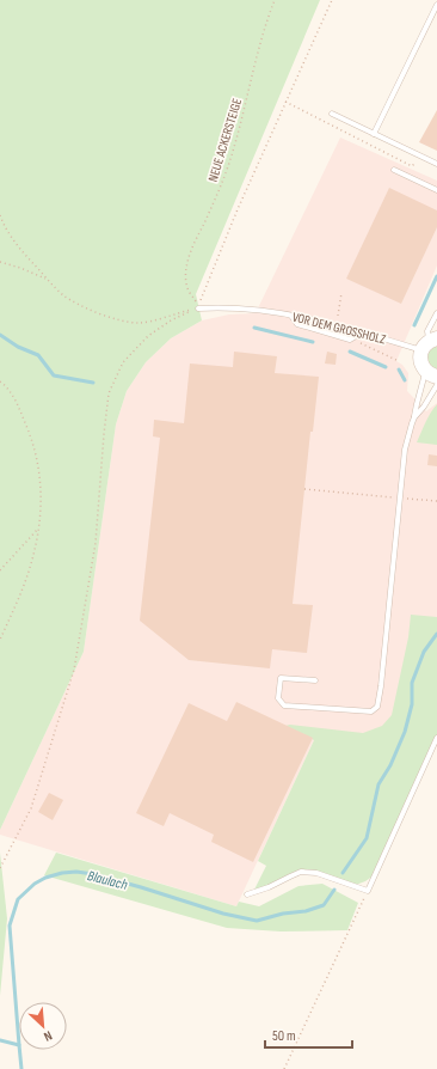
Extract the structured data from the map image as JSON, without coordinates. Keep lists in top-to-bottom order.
{
  "streets": {
    "lane": ["VOR DEM GROSSHOLZ"],
    "path": ["NEUE ACKERSTEIGE"]
  },
  "crossings": [
    ["NEUE ACKERSTEIGE", "VOR DEM GROSSHOLZ"]
  ],
  "water": ["Blaulach"],
  "scale_bar": "50 m",
  "north": "bottom right"
}
